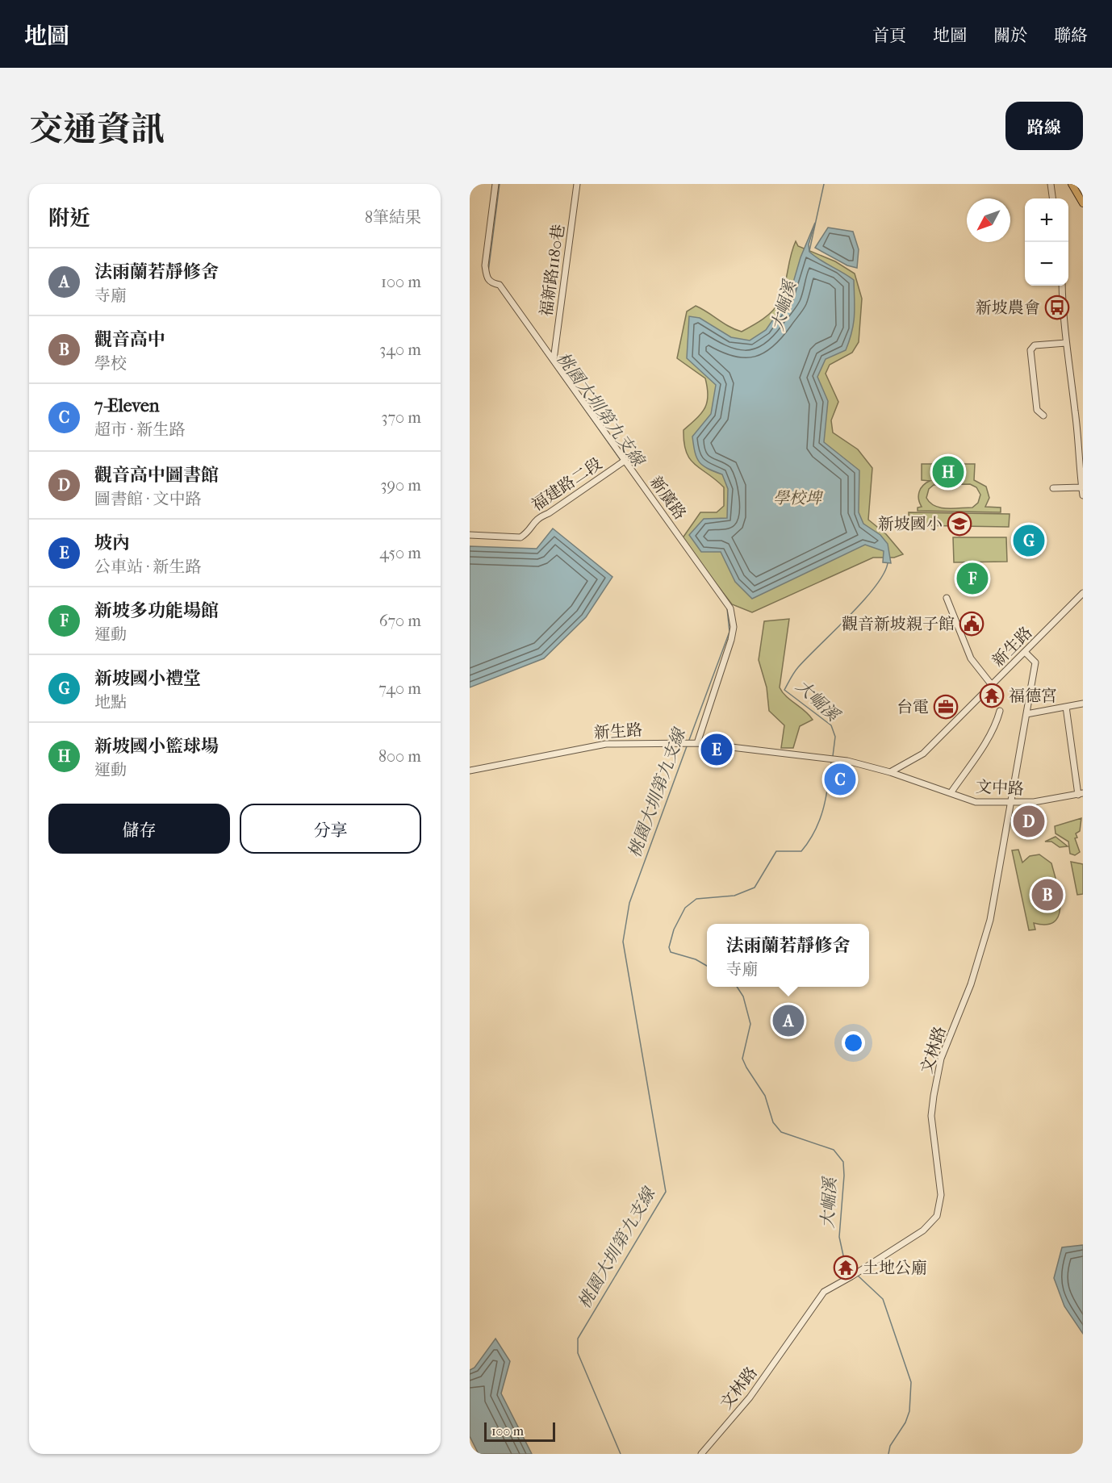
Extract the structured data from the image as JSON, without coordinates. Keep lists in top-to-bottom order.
{
  "streets": {
    "street": [
      "福新路1180巷",
      "福建路二段",
      "新廣路",
      "新生路",
      "文中路",
      "文林路"
    ]
  },
  "crossings": [
    ["福新路1180巷", "新廣路"],
    ["福建路二段", "新廣路"],
    ["新廣路", "新生路"],
    ["新生路", "文中路"],
    ["新生路", "文林路"],
    ["文中路", "文林路"]
  ],
  "water": ["大崛溪", "桃園大圳第九支線"],
  "parks": ["學校埤"],
  "places": {
    "bus stop": ["新坡農會"],
    "school or university": ["新坡國小"],
    "public building": ["觀音新坡親子館"],
    "temple": ["福德宮", "土地公廟"],
    "office": ["台電"]
  },
  "scale_bar": "100 m",
  "north": "bottom left",
  "page": {
    "header": "地圖",
    "nav": [
      "首頁",
      "地圖",
      "關於",
      "聯絡"
    ],
    "title": "交通資訊",
    "buttons": [
      "路線",
      ["儲存", "分享"]
    ],
    "heading": ["附近", "8筆結果"],
    "map_buttons": ["+", "−"],
    "list": [
      {
        "mark": "A",
        "name": "法雨蘭若靜修舍",
        "note": "寺廟",
        "value": "100 m"
      },
      {
        "mark": "B",
        "name": "觀音高中",
        "note": "學校",
        "value": "340 m"
      },
      {
        "mark": "C",
        "name": "7-Eleven",
        "note": "超市 · 新生路",
        "value": "370 m"
      },
      {
        "mark": "D",
        "name": "觀音高中圖書館",
        "note": "圖書館 · 文中路",
        "value": "390 m"
      },
      {
        "mark": "E",
        "name": "坡內",
        "note": "公車站 · 新生路",
        "value": "450 m"
      },
      {
        "mark": "F",
        "name": "新坡多功能場館",
        "note": "運動",
        "value": "670 m"
      },
      {
        "mark": "G",
        "name": "新坡國小禮堂",
        "note": "地點",
        "value": "740 m"
      },
      {
        "mark": "H",
        "name": "新坡國小籃球場",
        "note": "運動",
        "value": "800 m"
      }
    ],
    "pins": [
      "H",
      "G",
      "F",
      "E",
      "C",
      "D",
      "B",
      "A"
    ],
    "popup": ["法雨蘭若靜修舍", "寺廟"],
    "scale": "100 m"
  }
}
